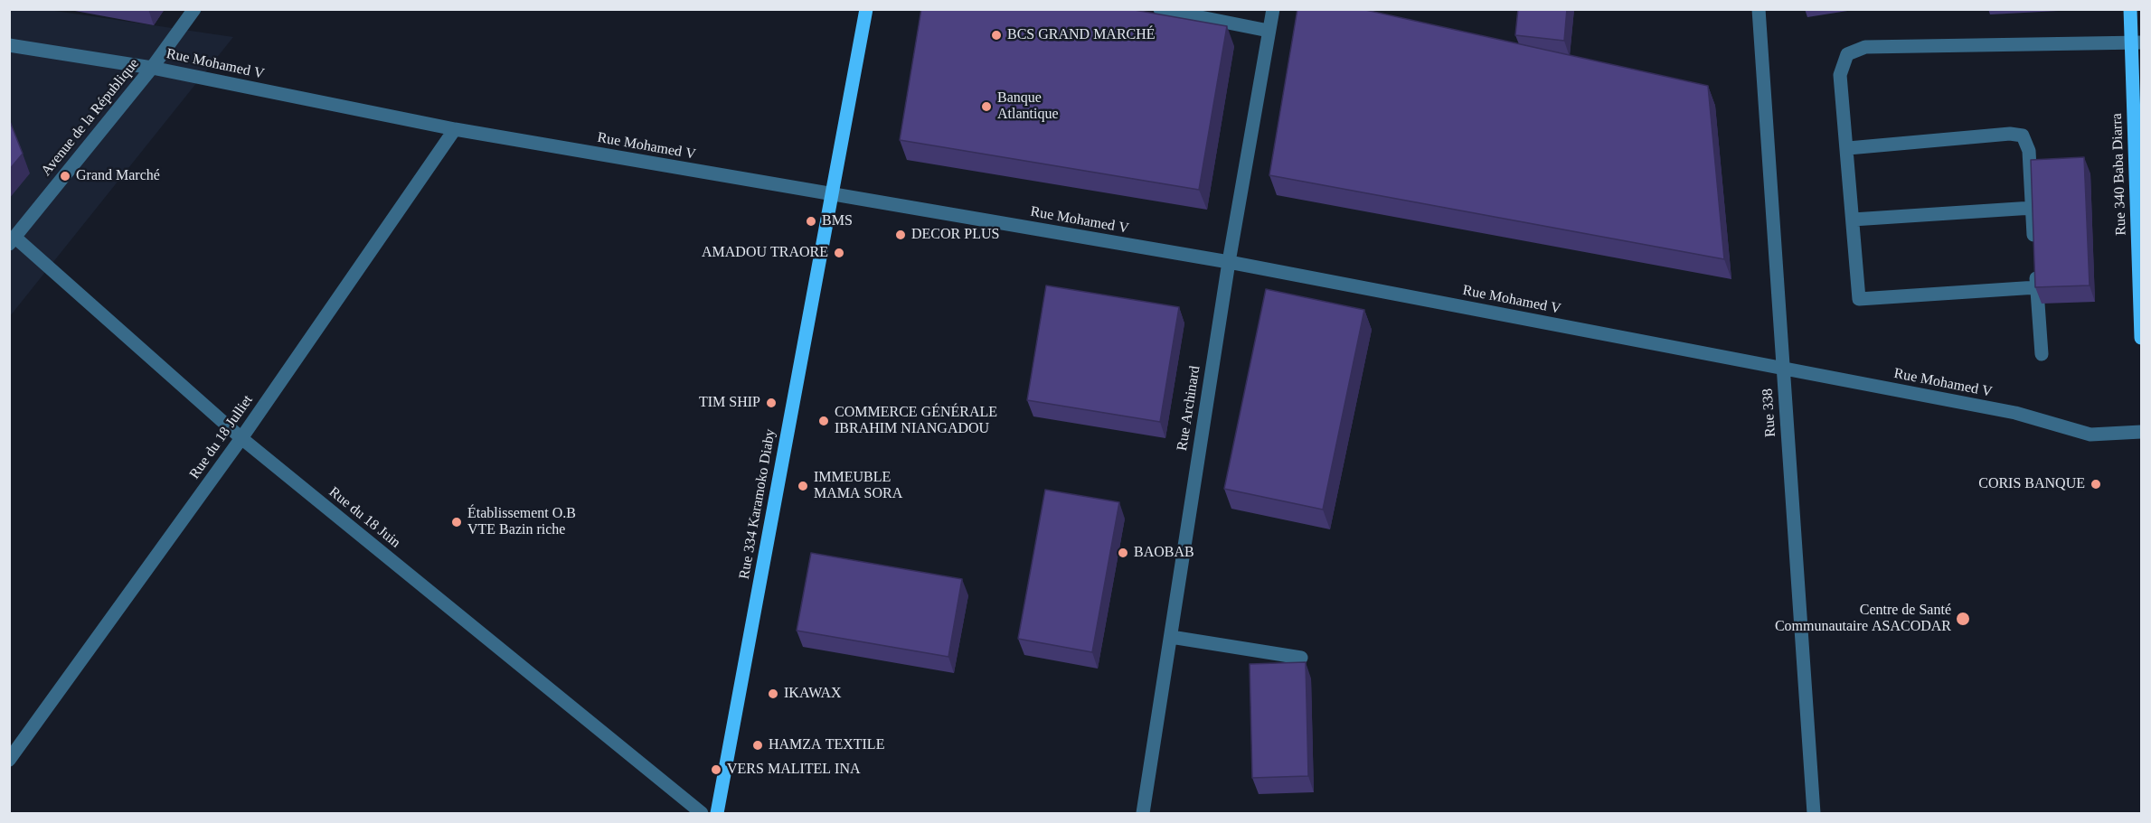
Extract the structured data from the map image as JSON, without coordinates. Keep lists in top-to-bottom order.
{
  "streets": {
    "main road": ["Rue 340 Baba Diarra", "Rue 334 Karamoko Diaby"],
    "street": [
      "Rue Mohamed V",
      "Avenue de la République",
      "Rue Archinard",
      "Rue 338",
      "Rue du 18 Julliet",
      "Rue du 18 Juin"
    ]
  },
  "crossings": [
    ["Rue Mohamed V", "Avenue de la République"],
    ["Rue Mohamed V", "Rue Archinard"],
    ["Rue Mohamed V", "Rue 338"],
    ["Rue Mohamed V", "Rue du 18 Julliet"],
    ["Rue Mohamed V", "Rue 334 Karamoko Diaby"],
    ["Avenue de la République", "Rue du 18 Juin"],
    ["Rue du 18 Julliet", "Rue du 18 Juin"]
  ],
  "places": [
    "BCS GRAND MARCHÉ",
    "Banque Atlantique",
    "Grand Marché",
    "BMS",
    "DECOR PLUS",
    "AMADOU TRAORE",
    "TIM SHIP",
    "COMMERCE GÉNÉRALE IBRAHIM NIANGADOU",
    "CORIS BANQUE",
    "IMMEUBLE MAMA SORA",
    "Établissement O.B VTE Bazin riche",
    "BAOBAB",
    "Centre de Santé Communautaire ASACODAR",
    "IKAWAX",
    "HAMZA TEXTILE",
    "VERS MALITEL INA"
  ]
}
